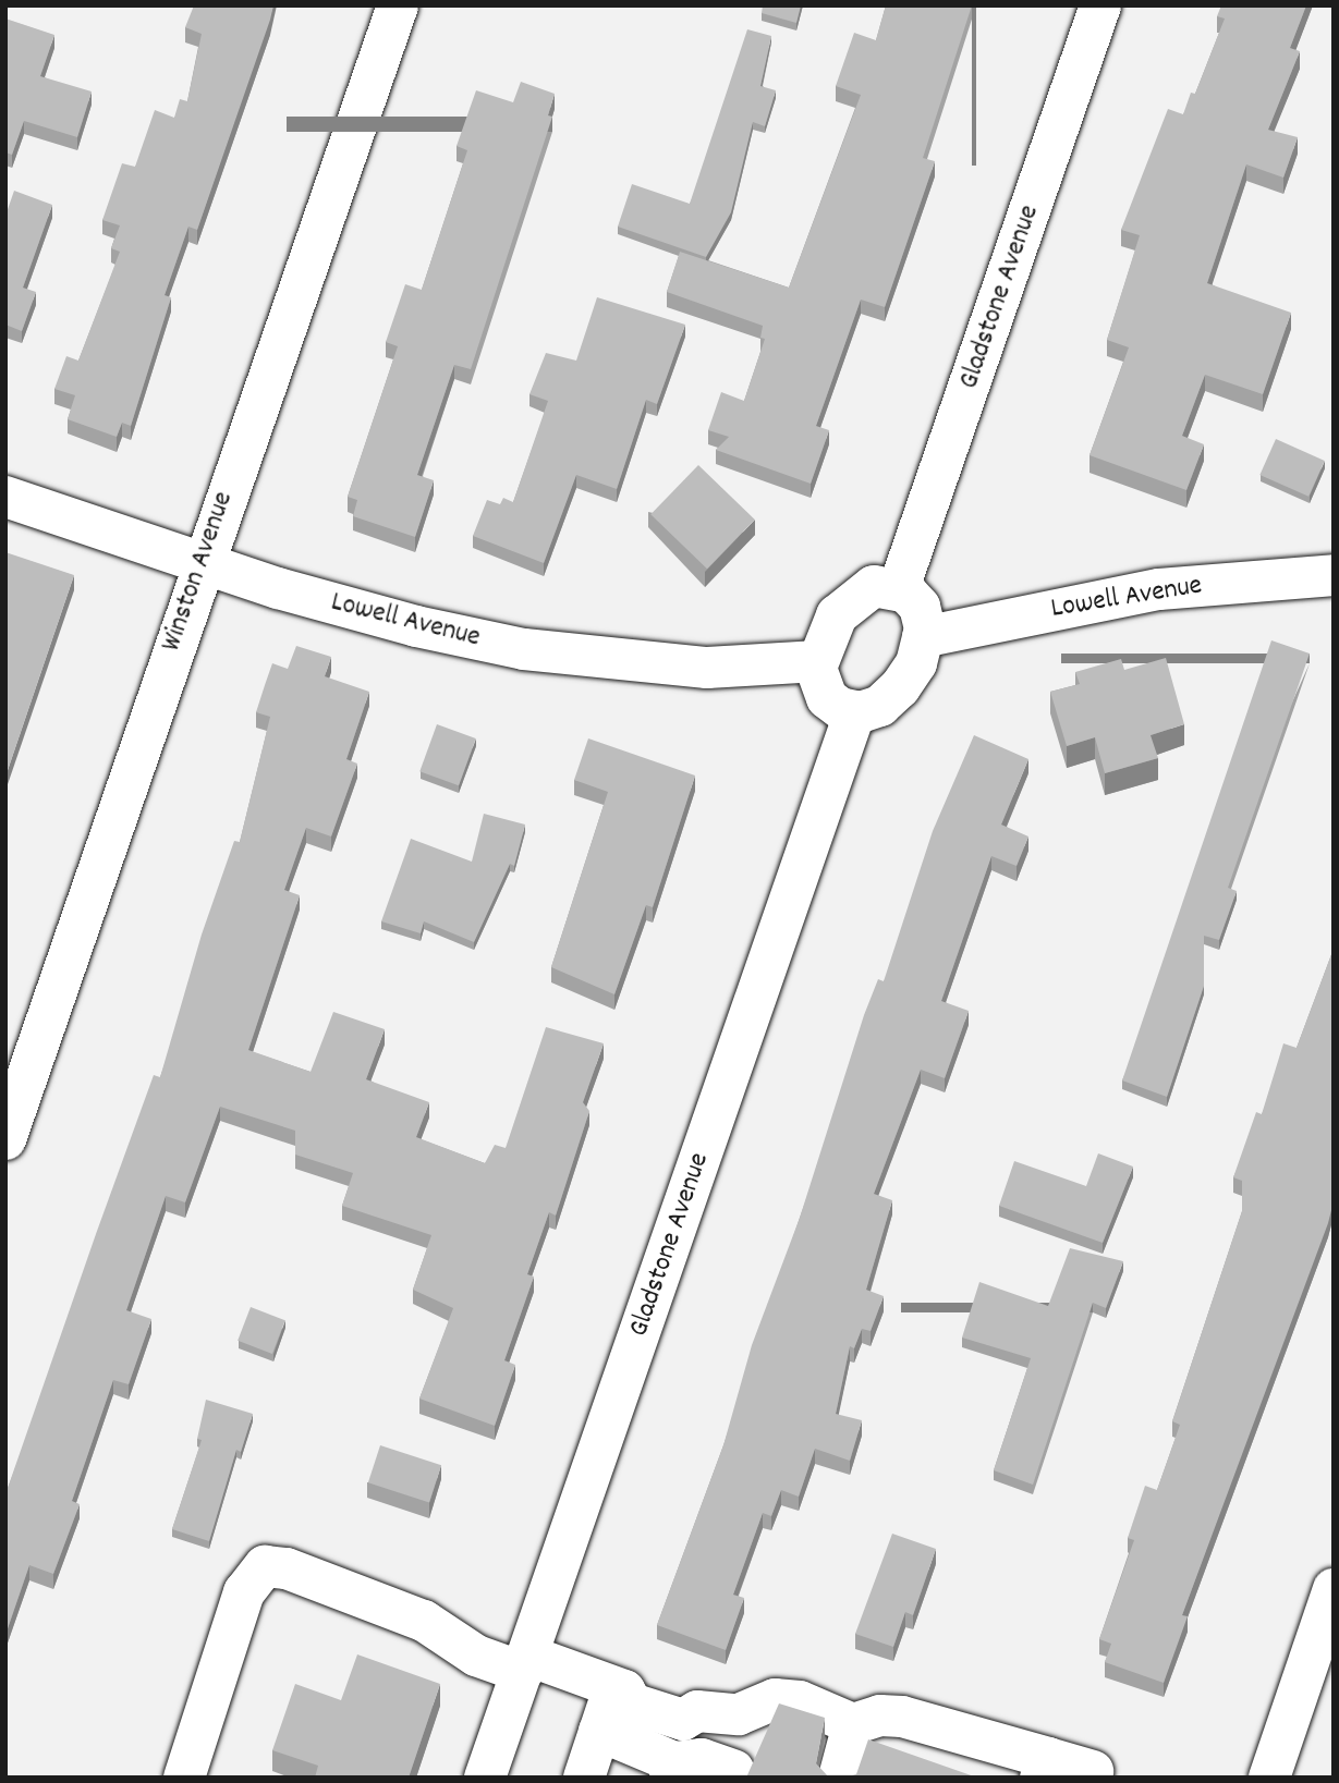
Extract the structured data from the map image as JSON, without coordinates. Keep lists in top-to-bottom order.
{
  "streets": {
    "street": ["Gladstone Avenue", "Winston Avenue", "Lowell Avenue"]
  },
  "crossings": [
    ["Gladstone Avenue", "Lowell Avenue"],
    ["Winston Avenue", "Lowell Avenue"]
  ]
}
